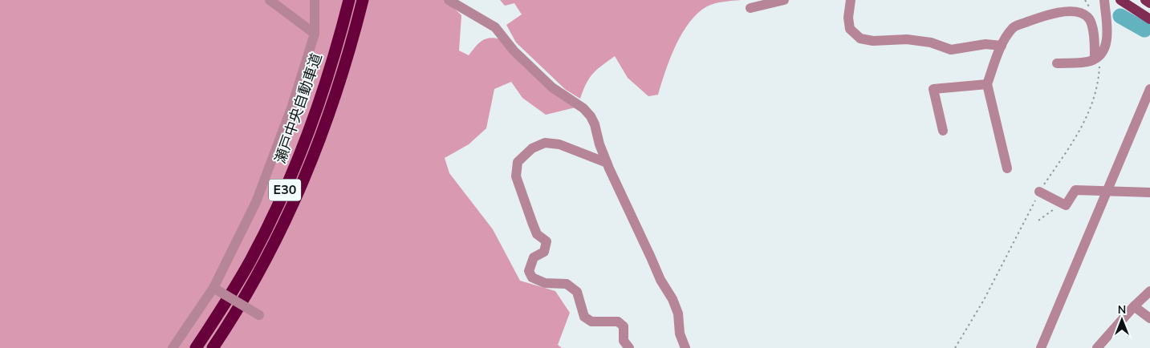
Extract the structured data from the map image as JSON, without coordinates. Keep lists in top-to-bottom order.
{
  "streets": {
    "highway": ["瀬戸中央自動車道", "E30"]
  },
  "north": "top"
}
